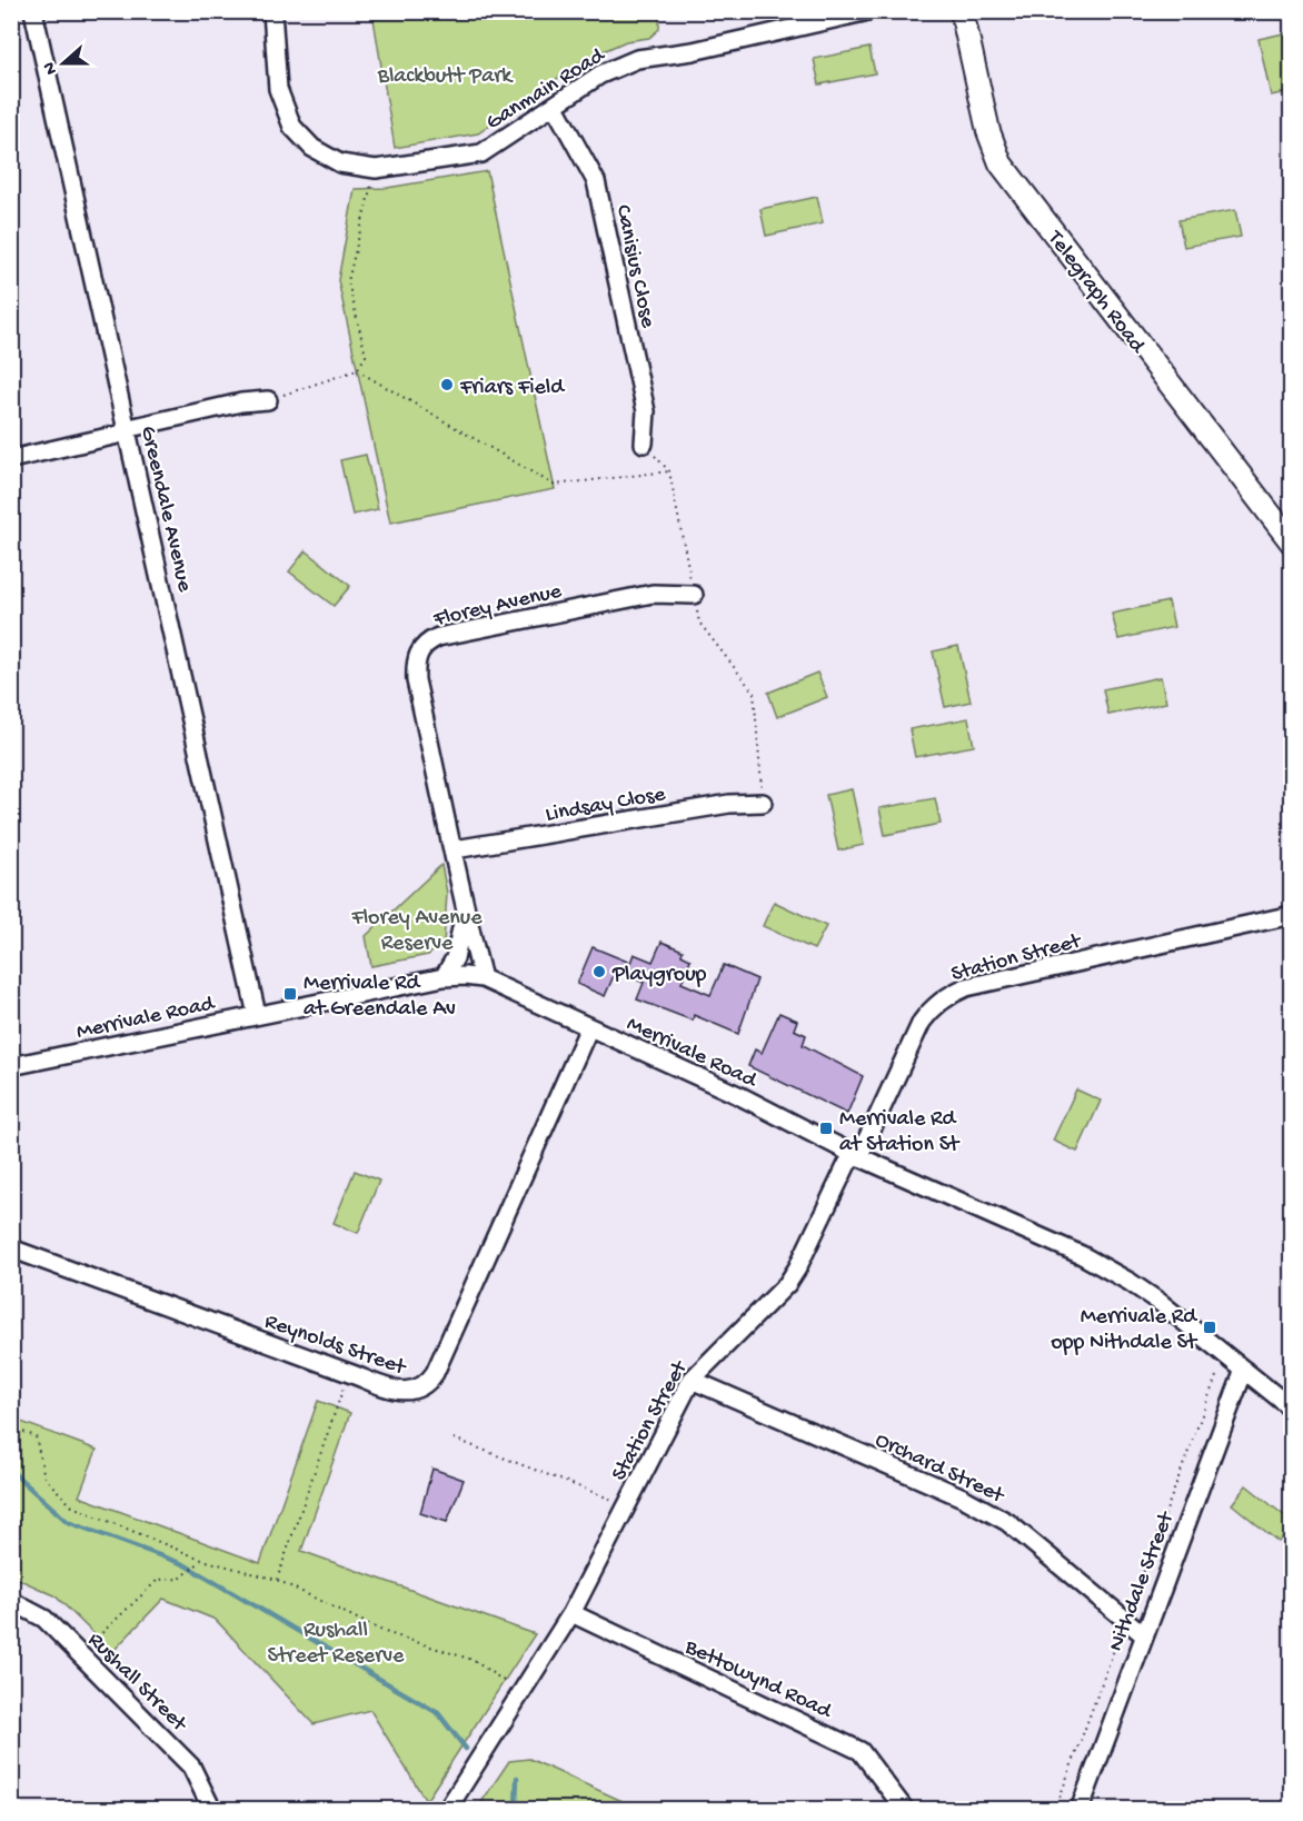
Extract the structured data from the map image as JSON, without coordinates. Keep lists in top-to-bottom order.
{
  "streets": {
    "main road": ["Telegraph Road"],
    "street": [
      "Ganmain Road",
      "Canisius Close",
      "Greendale Avenue",
      "Florey Avenue",
      "Lindsay Close",
      "Station Street",
      "Merrivale Road",
      "Reynolds Street",
      "Orchard Street",
      "Nithdale Street",
      "Bettowynd Road",
      "Rushall Street"
    ]
  },
  "crossings": [
    ["Ganmain Road", "Canisius Close"],
    ["Greendale Avenue", "Merrivale Road"],
    ["Florey Avenue", "Lindsay Close"],
    ["Florey Avenue", "Merrivale Road"],
    ["Station Street", "Merrivale Road"],
    ["Station Street", "Orchard Street"],
    ["Station Street", "Bettowynd Road"],
    ["Merrivale Road", "Reynolds Street"],
    ["Merrivale Road", "Nithdale Street"],
    ["Orchard Street", "Nithdale Street"]
  ],
  "parks": ["Blackbutt Park", "Florey Avenue Reserve", "Rushall Street Reserve"],
  "places": {
    "other": ["Friars Field", "Playgroup"],
    "transit": ["Merrivale Rd at Greendale Av", "Merrivale Rd at Station St", "Merrivale Rd opp Nithdale St"]
  },
  "north": "left"
}
